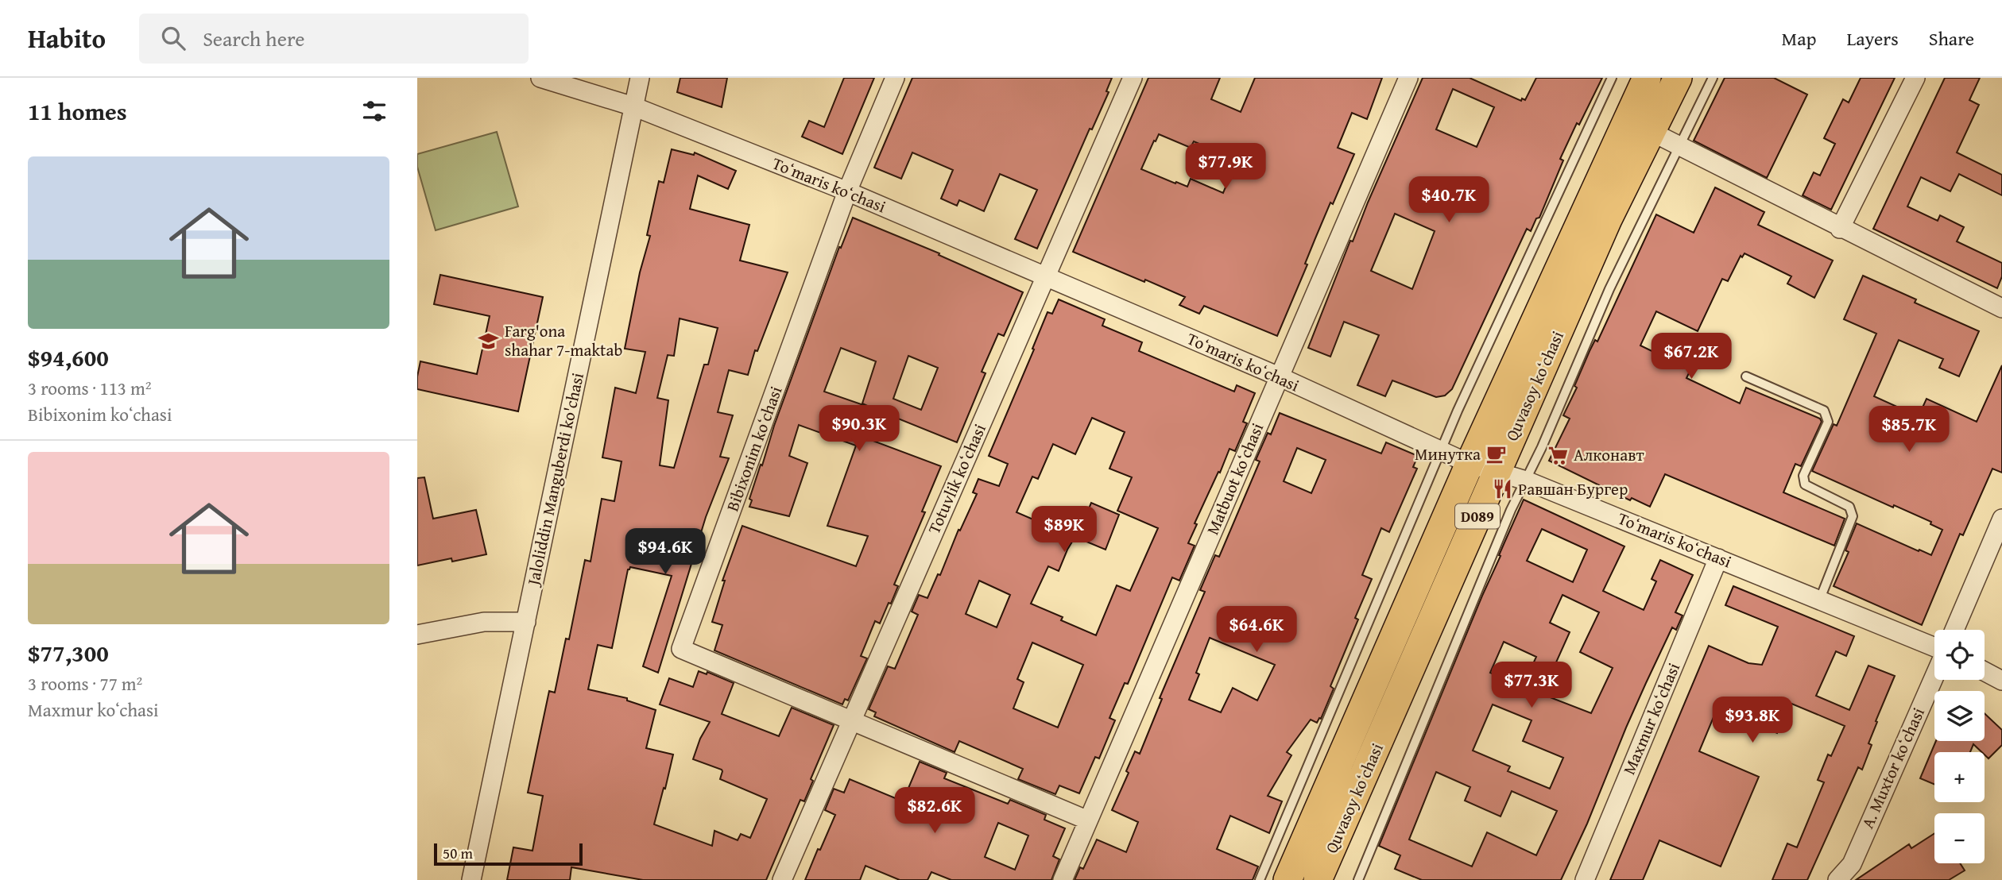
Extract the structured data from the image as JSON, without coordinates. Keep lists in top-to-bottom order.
{
  "streets": {
    "main road": ["Quvasoy koʻchasi", "D089"],
    "street": [
      "Toʻmaris koʻchasi",
      "Bibixonim koʻchasi",
      "Jaloliddin Manguberdi ko'chasi",
      "Totuvlik koʻchasi",
      "Matbuot koʻchasi",
      "Maxmur koʻchasi",
      "A. Muxtor koʻchasi"
    ]
  },
  "crossings": [
    ["Toʻmaris koʻchasi", "Quvasoy koʻchasi"],
    ["Toʻmaris koʻchasi", "Bibixonim koʻchasi"],
    ["Toʻmaris koʻchasi", "Jaloliddin Manguberdi ko'chasi"],
    ["Toʻmaris koʻchasi", "Totuvlik koʻchasi"],
    ["Toʻmaris koʻchasi", "Matbuot koʻchasi"],
    ["Toʻmaris koʻchasi", "Maxmur koʻchasi"],
    ["Bibixonim koʻchasi", "Totuvlik koʻchasi"]
  ],
  "places": {
    "school or university": ["Farg'ona shahar 7-maktab"],
    "cafe": ["Минутка"],
    "supermarket": ["Алконавт"],
    "restaurant": ["Равшан Бургер"]
  },
  "scale_bar": "50 m",
  "page": {
    "header": "Habito",
    "search": "Search here",
    "nav": ["Map", "Layers", "Share"],
    "heading": "11 homes",
    "price": [
      "$77.9K",
      "$40.7K",
      "$67.2K",
      "$90.3K",
      "$85.7K",
      "$89K",
      "$94.6K",
      "$64.6K",
      "$77.3K",
      "$93.8K",
      "$82.6K"
    ],
    "list": [
      {
        "name": "$94,600",
        "note": "3 rooms · 113 m² · Bibixonim koʻchasi"
      },
      {
        "name": "$77,300",
        "note": "3 rooms · 77 m² · Maxmur koʻchasi"
      }
    ],
    "map_buttons": ["+", "−"],
    "scale": "50 m"
  }
}
